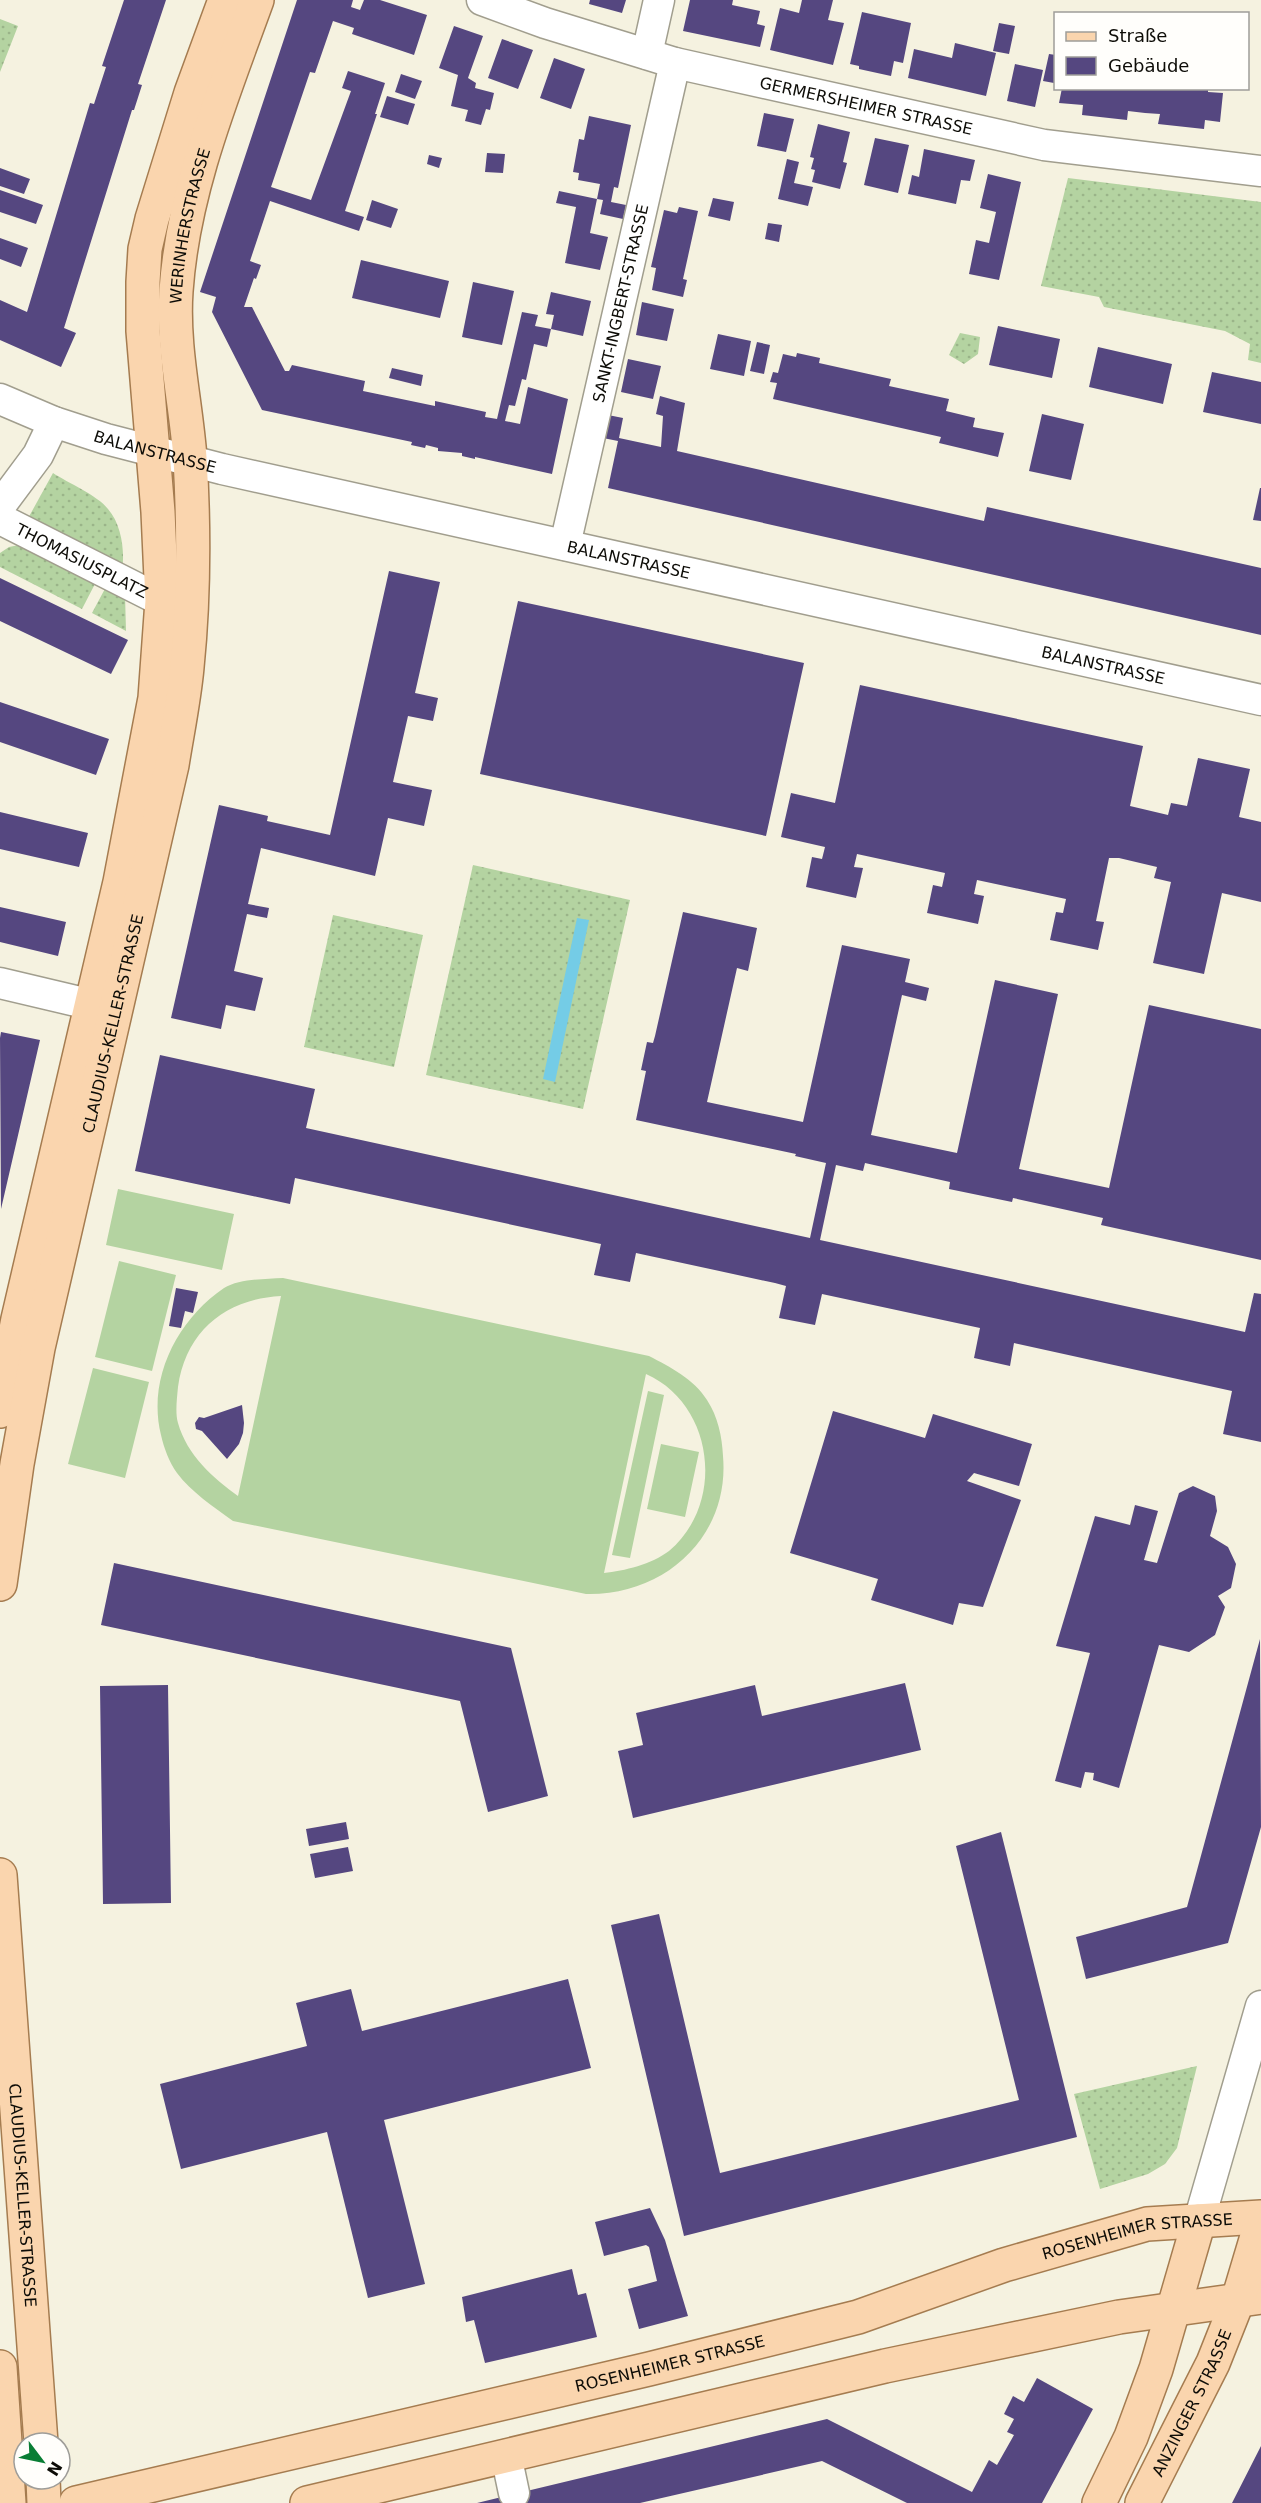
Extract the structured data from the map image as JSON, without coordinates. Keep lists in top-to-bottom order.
{
  "streets": {
    "main road": [
      "WERINHERSTRASSE",
      "CLAUDIUS-KELLER-STRASSE",
      "ROSENHEIMER STRASSE",
      "ANZINGER STRASSE"
    ],
    "street": [
      "GERMERSHEIMER STRASSE",
      "SANKT-INGBERT-STRASSE",
      "BALANSTRASSE",
      "THOMASIUSPLATZ"
    ]
  },
  "crossings": [
    ["GERMERSHEIMER STRASSE", "SANKT-INGBERT-STRASSE"],
    ["WERINHERSTRASSE", "BALANSTRASSE"],
    ["WERINHERSTRASSE", "CLAUDIUS-KELLER-STRASSE"],
    ["SANKT-INGBERT-STRASSE", "BALANSTRASSE"],
    ["BALANSTRASSE", "CLAUDIUS-KELLER-STRASSE"],
    ["THOMASIUSPLATZ", "CLAUDIUS-KELLER-STRASSE"]
  ],
  "legend": ["Straße", "Gebäude"],
  "north": "bottom right"
}
